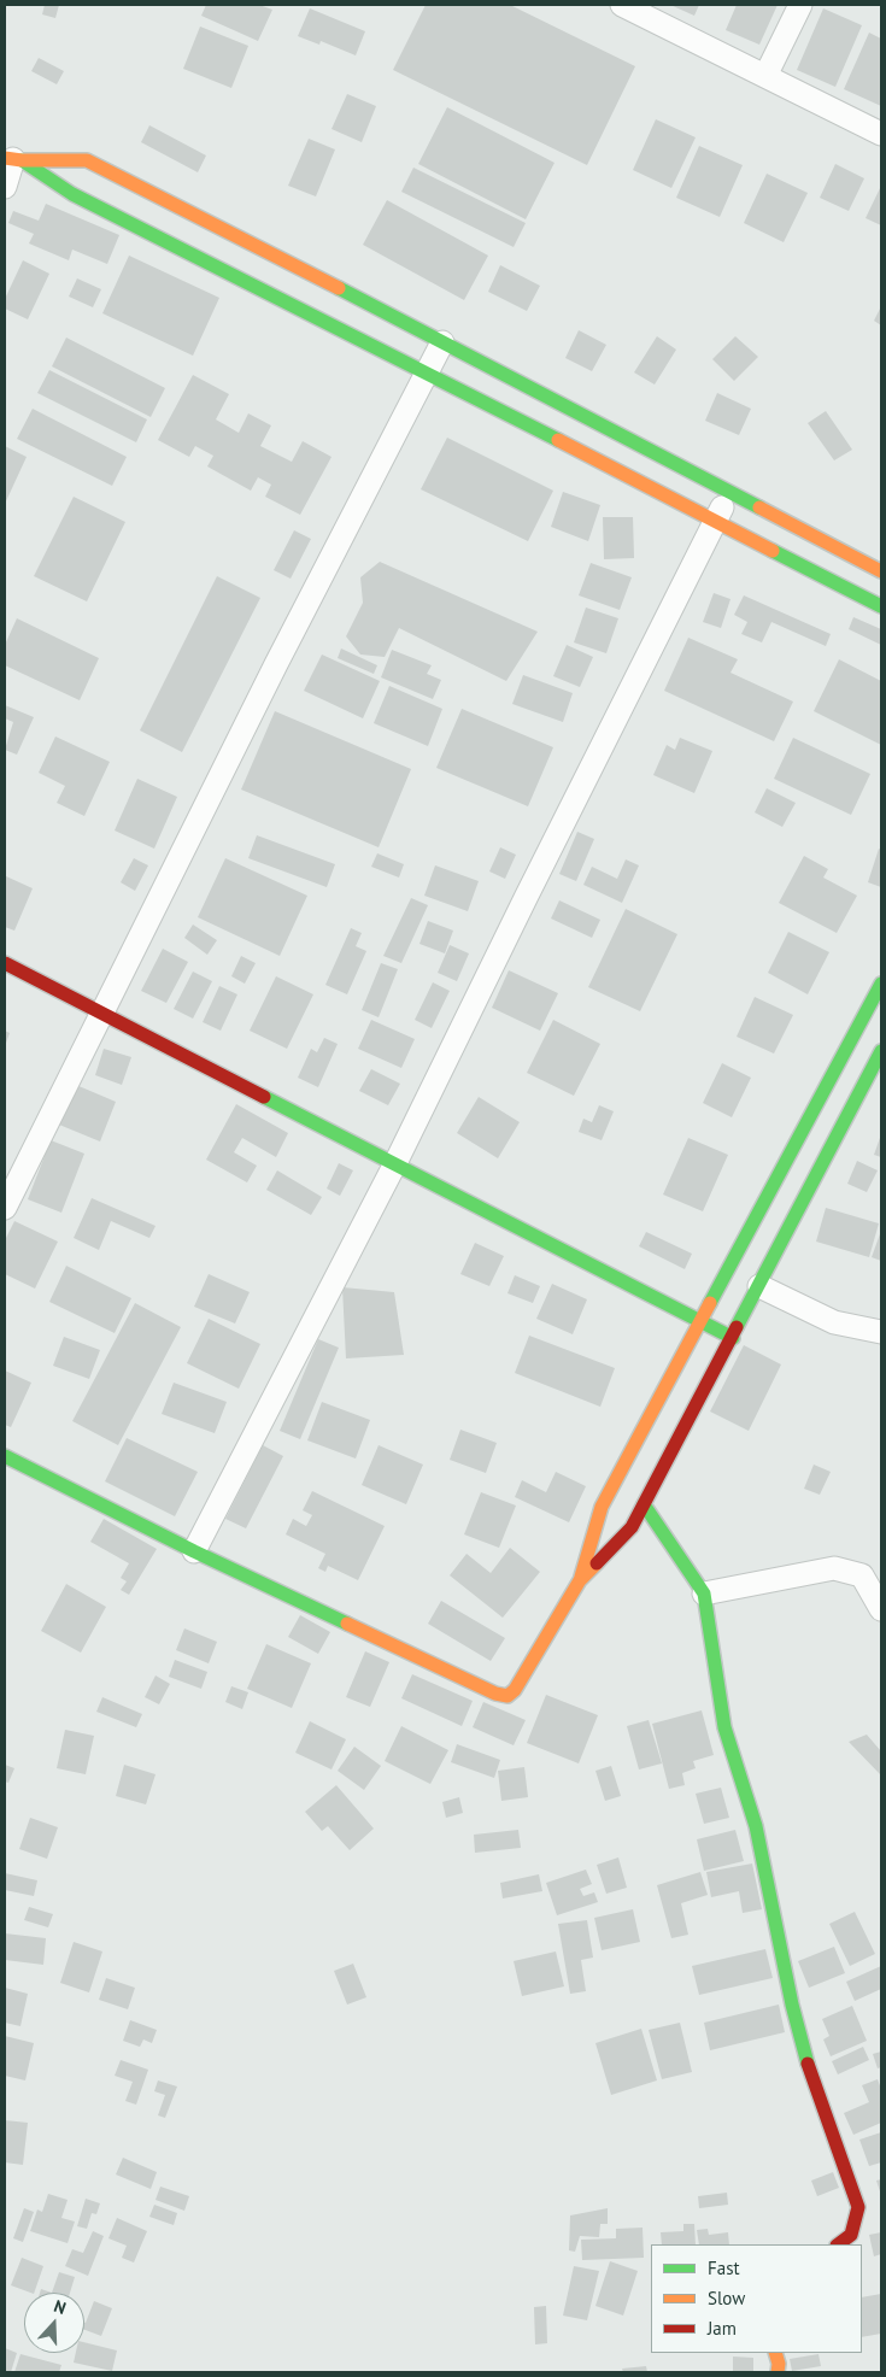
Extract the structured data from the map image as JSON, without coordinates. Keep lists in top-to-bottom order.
{
  "legend": ["Fast", "Slow", "Jam"],
  "north": "top"
}
